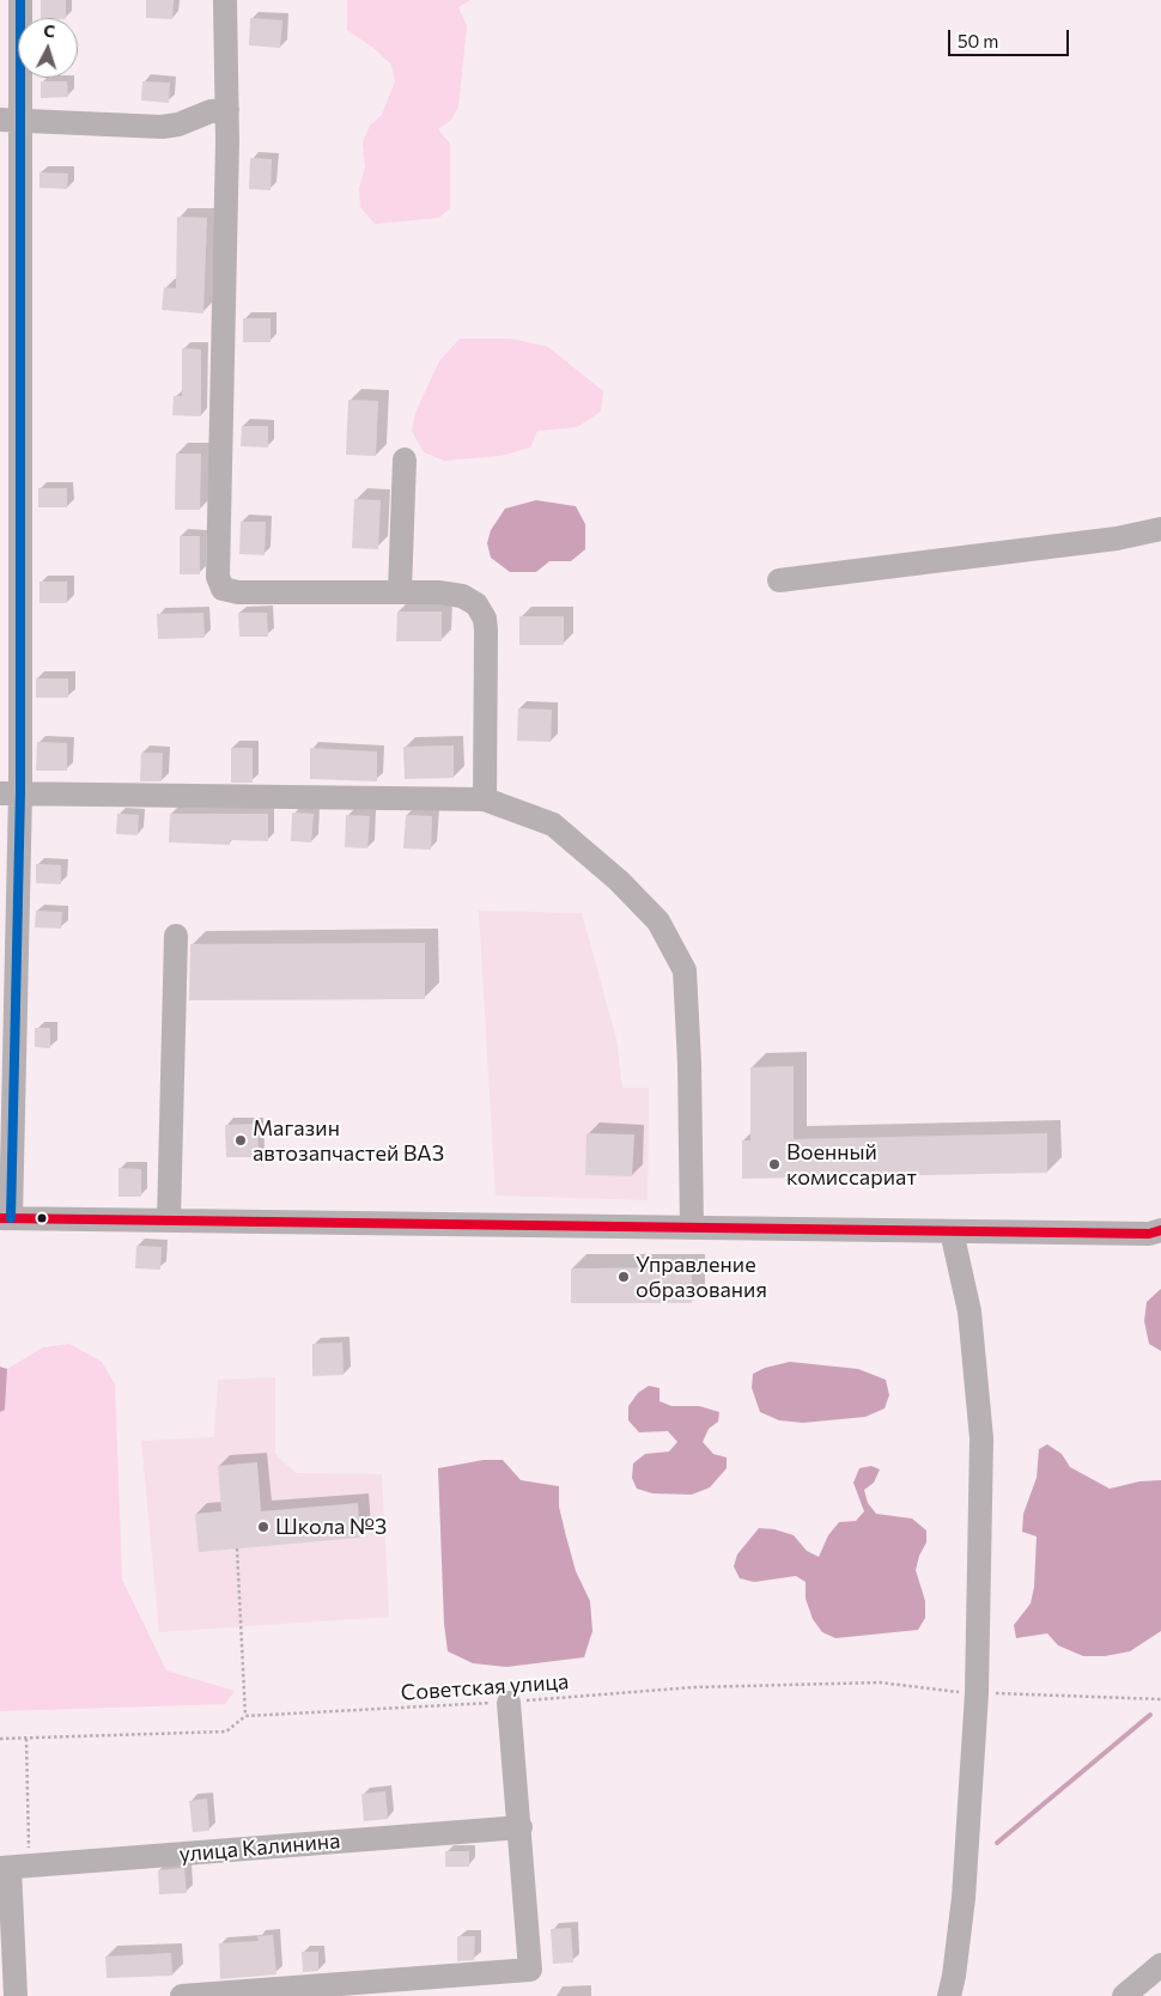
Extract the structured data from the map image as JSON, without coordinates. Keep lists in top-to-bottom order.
{
  "streets": {
    "street": ["улица Калинина"],
    "path": ["Советская улица"]
  },
  "places": [
    "Магазин автозапчастей ВАЗ",
    "Военный комиссариат",
    "Управление образования",
    "Школа №3"
  ],
  "scale_bar": "50 m",
  "north": "top"
}
